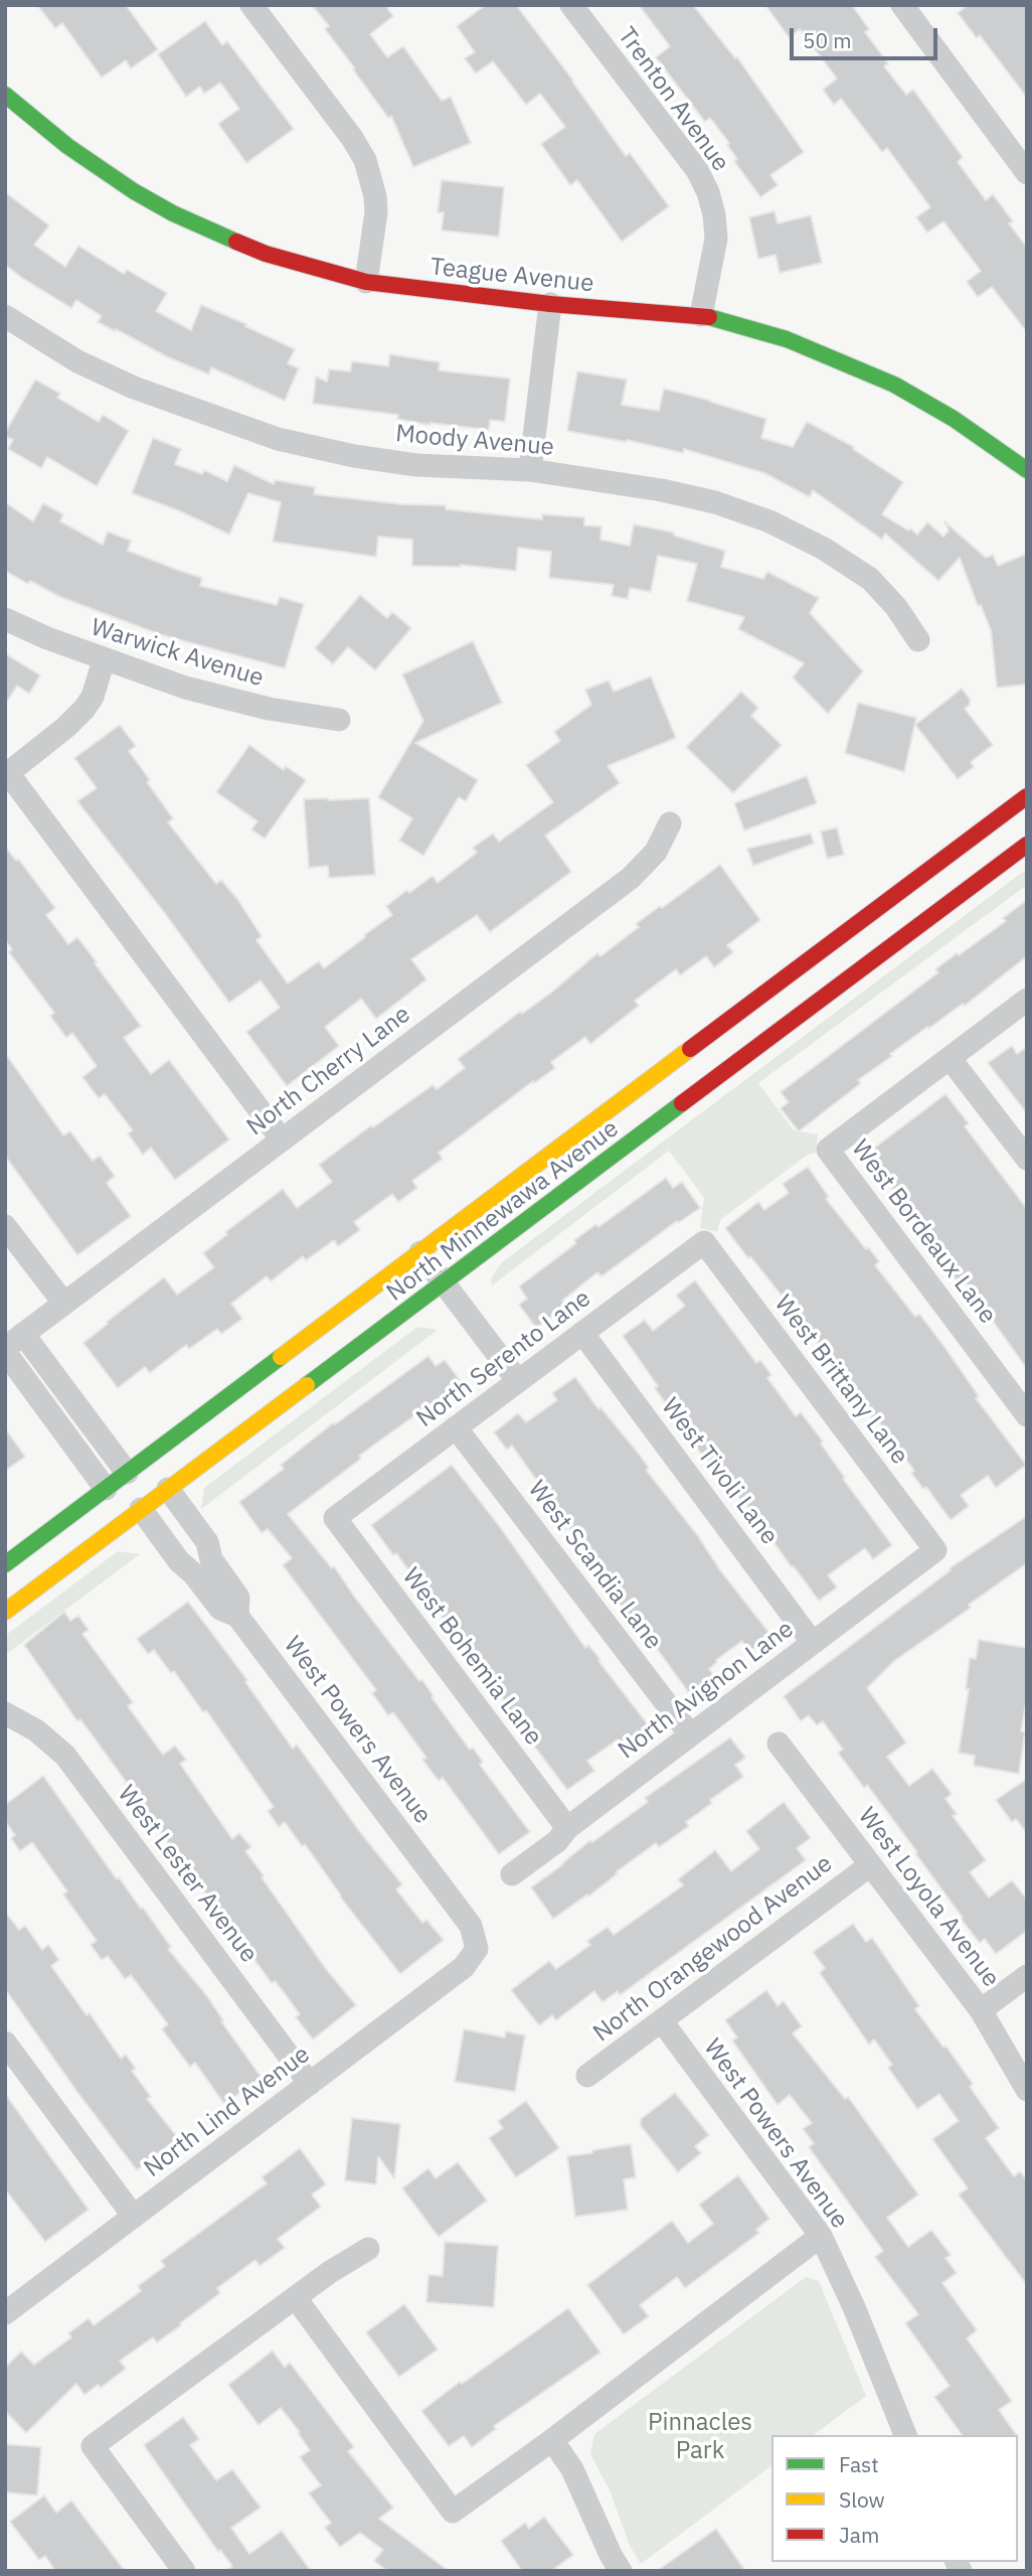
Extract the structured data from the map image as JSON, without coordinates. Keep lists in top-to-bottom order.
{
  "streets": {
    "main road": ["Teague Avenue", "North Minnewawa Avenue"],
    "street": [
      "Trenton Avenue",
      "Moody Avenue",
      "Warwick Avenue",
      "North Cherry Lane",
      "West Bordeaux Lane",
      "North Serento Lane",
      "West Brittany Lane",
      "West Tivoli Lane",
      "West Scandia Lane",
      "West Bohemia Lane",
      "North Avignon Lane",
      "West Powers Avenue",
      "West Lester Avenue",
      "West Loyola Avenue",
      "North Orangewood Avenue",
      "North Lind Avenue"
    ]
  },
  "crossings": [
    ["Trenton Avenue", "Teague Avenue"],
    ["North Cherry Lane", "West Powers Avenue"],
    ["North Minnewawa Avenue", "West Powers Avenue"],
    ["North Serento Lane", "West Brittany Lane"],
    ["North Serento Lane", "West Tivoli Lane"],
    ["North Serento Lane", "West Scandia Lane"],
    ["North Serento Lane", "West Bohemia Lane"],
    ["West Brittany Lane", "North Avignon Lane"],
    ["West Tivoli Lane", "North Avignon Lane"],
    ["West Scandia Lane", "North Avignon Lane"],
    ["West Bohemia Lane", "North Avignon Lane"],
    ["West Powers Avenue", "North Orangewood Avenue"],
    ["West Powers Avenue", "North Lind Avenue"],
    ["West Lester Avenue", "North Lind Avenue"],
    ["West Loyola Avenue", "North Orangewood Avenue"]
  ],
  "parks": ["Pinnacles Park"],
  "legend": ["Fast", "Slow", "Jam"],
  "scale_bar": "50 m"
}
